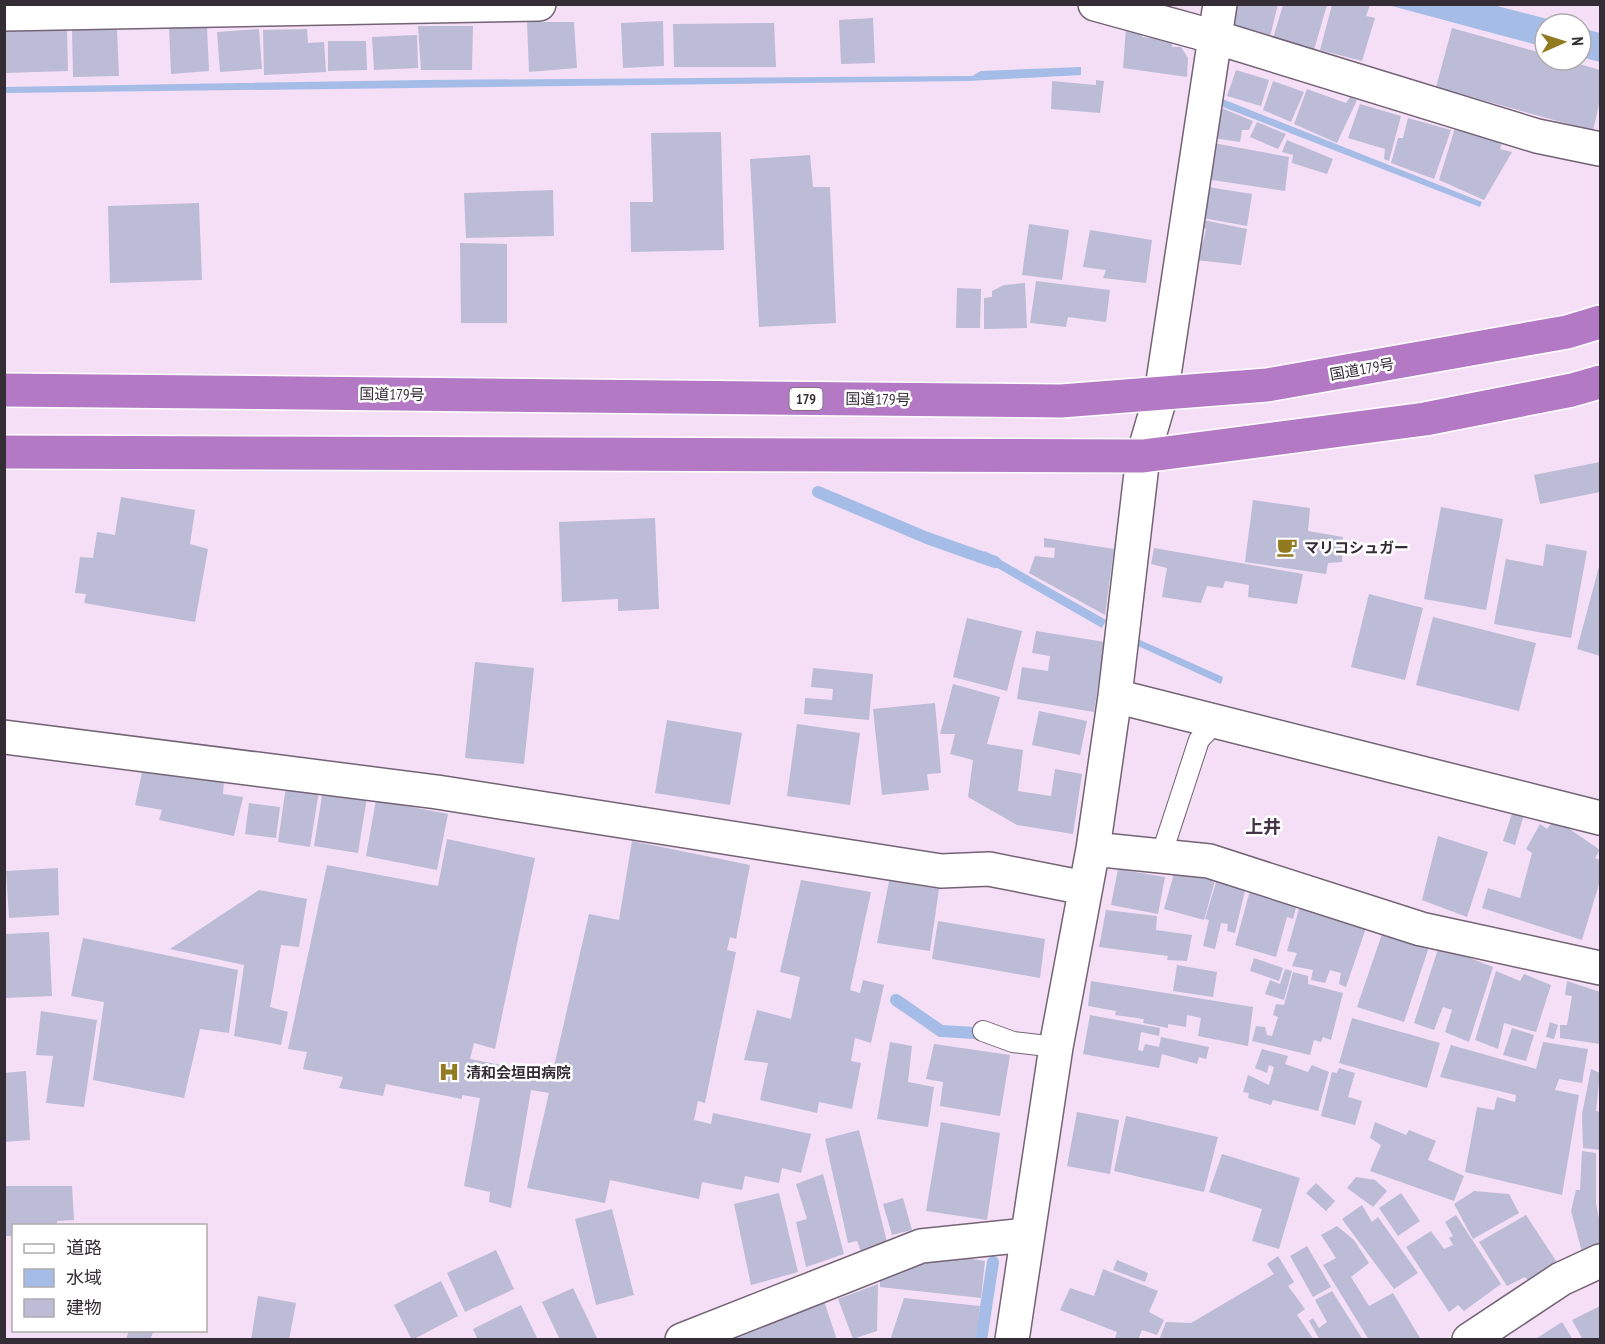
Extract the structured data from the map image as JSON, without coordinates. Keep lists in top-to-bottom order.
{
  "streets": {
    "highway": ["国道179号", "179"]
  },
  "districts": ["上井"],
  "places": {
    "cafe": ["マリコシュガー"],
    "hospital": ["清和会垣田病院"]
  },
  "legend": ["道路", "水域", "建物"],
  "north": "right"
}
